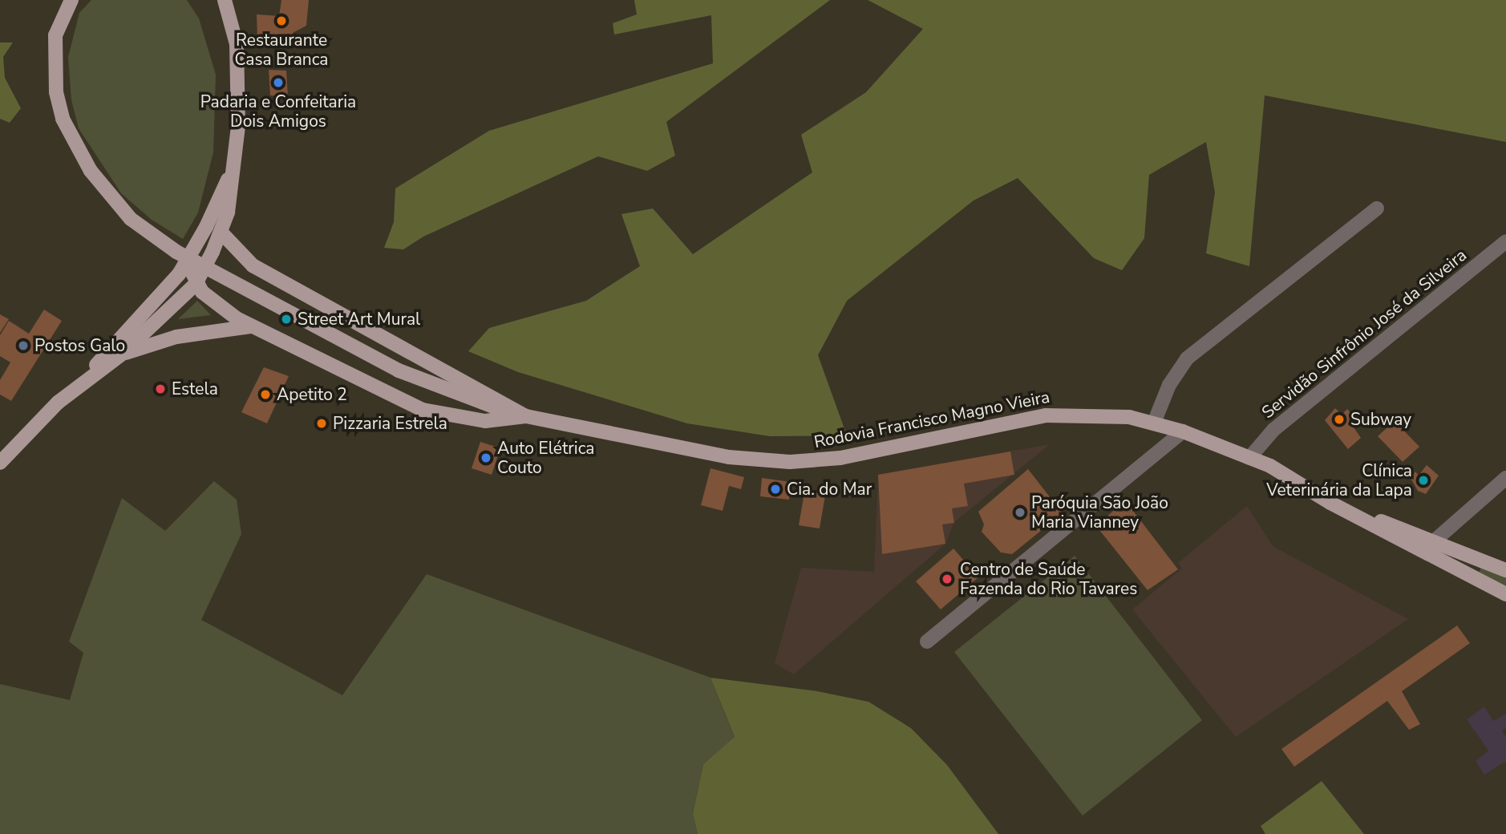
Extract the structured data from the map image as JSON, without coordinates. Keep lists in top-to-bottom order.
{
  "streets": {
    "main road": ["Rodovia Francisco Magno Vieira"],
    "street": ["Servidão Sinfrônio José da Silveira"]
  },
  "crossings": [
    ["Servidão Sinfrônio José da Silveira", "Rodovia Francisco Magno Vieira"]
  ],
  "places": [
    "Restaurante Casa Branca",
    "Padaria e Confeitaria Dois Amigos",
    "Street Art Mural",
    "Postos Galo",
    "Estela",
    "Apetito 2",
    "Subway",
    "Pizzaria Estrela",
    "Auto Elétrica Couto",
    "Clínica Veterinária da Lapa",
    "Cia. do Mar",
    "Paróquia São João Maria Vianney",
    "Centro de Saúde Fazenda do Rio Tavares"
  ]
}
